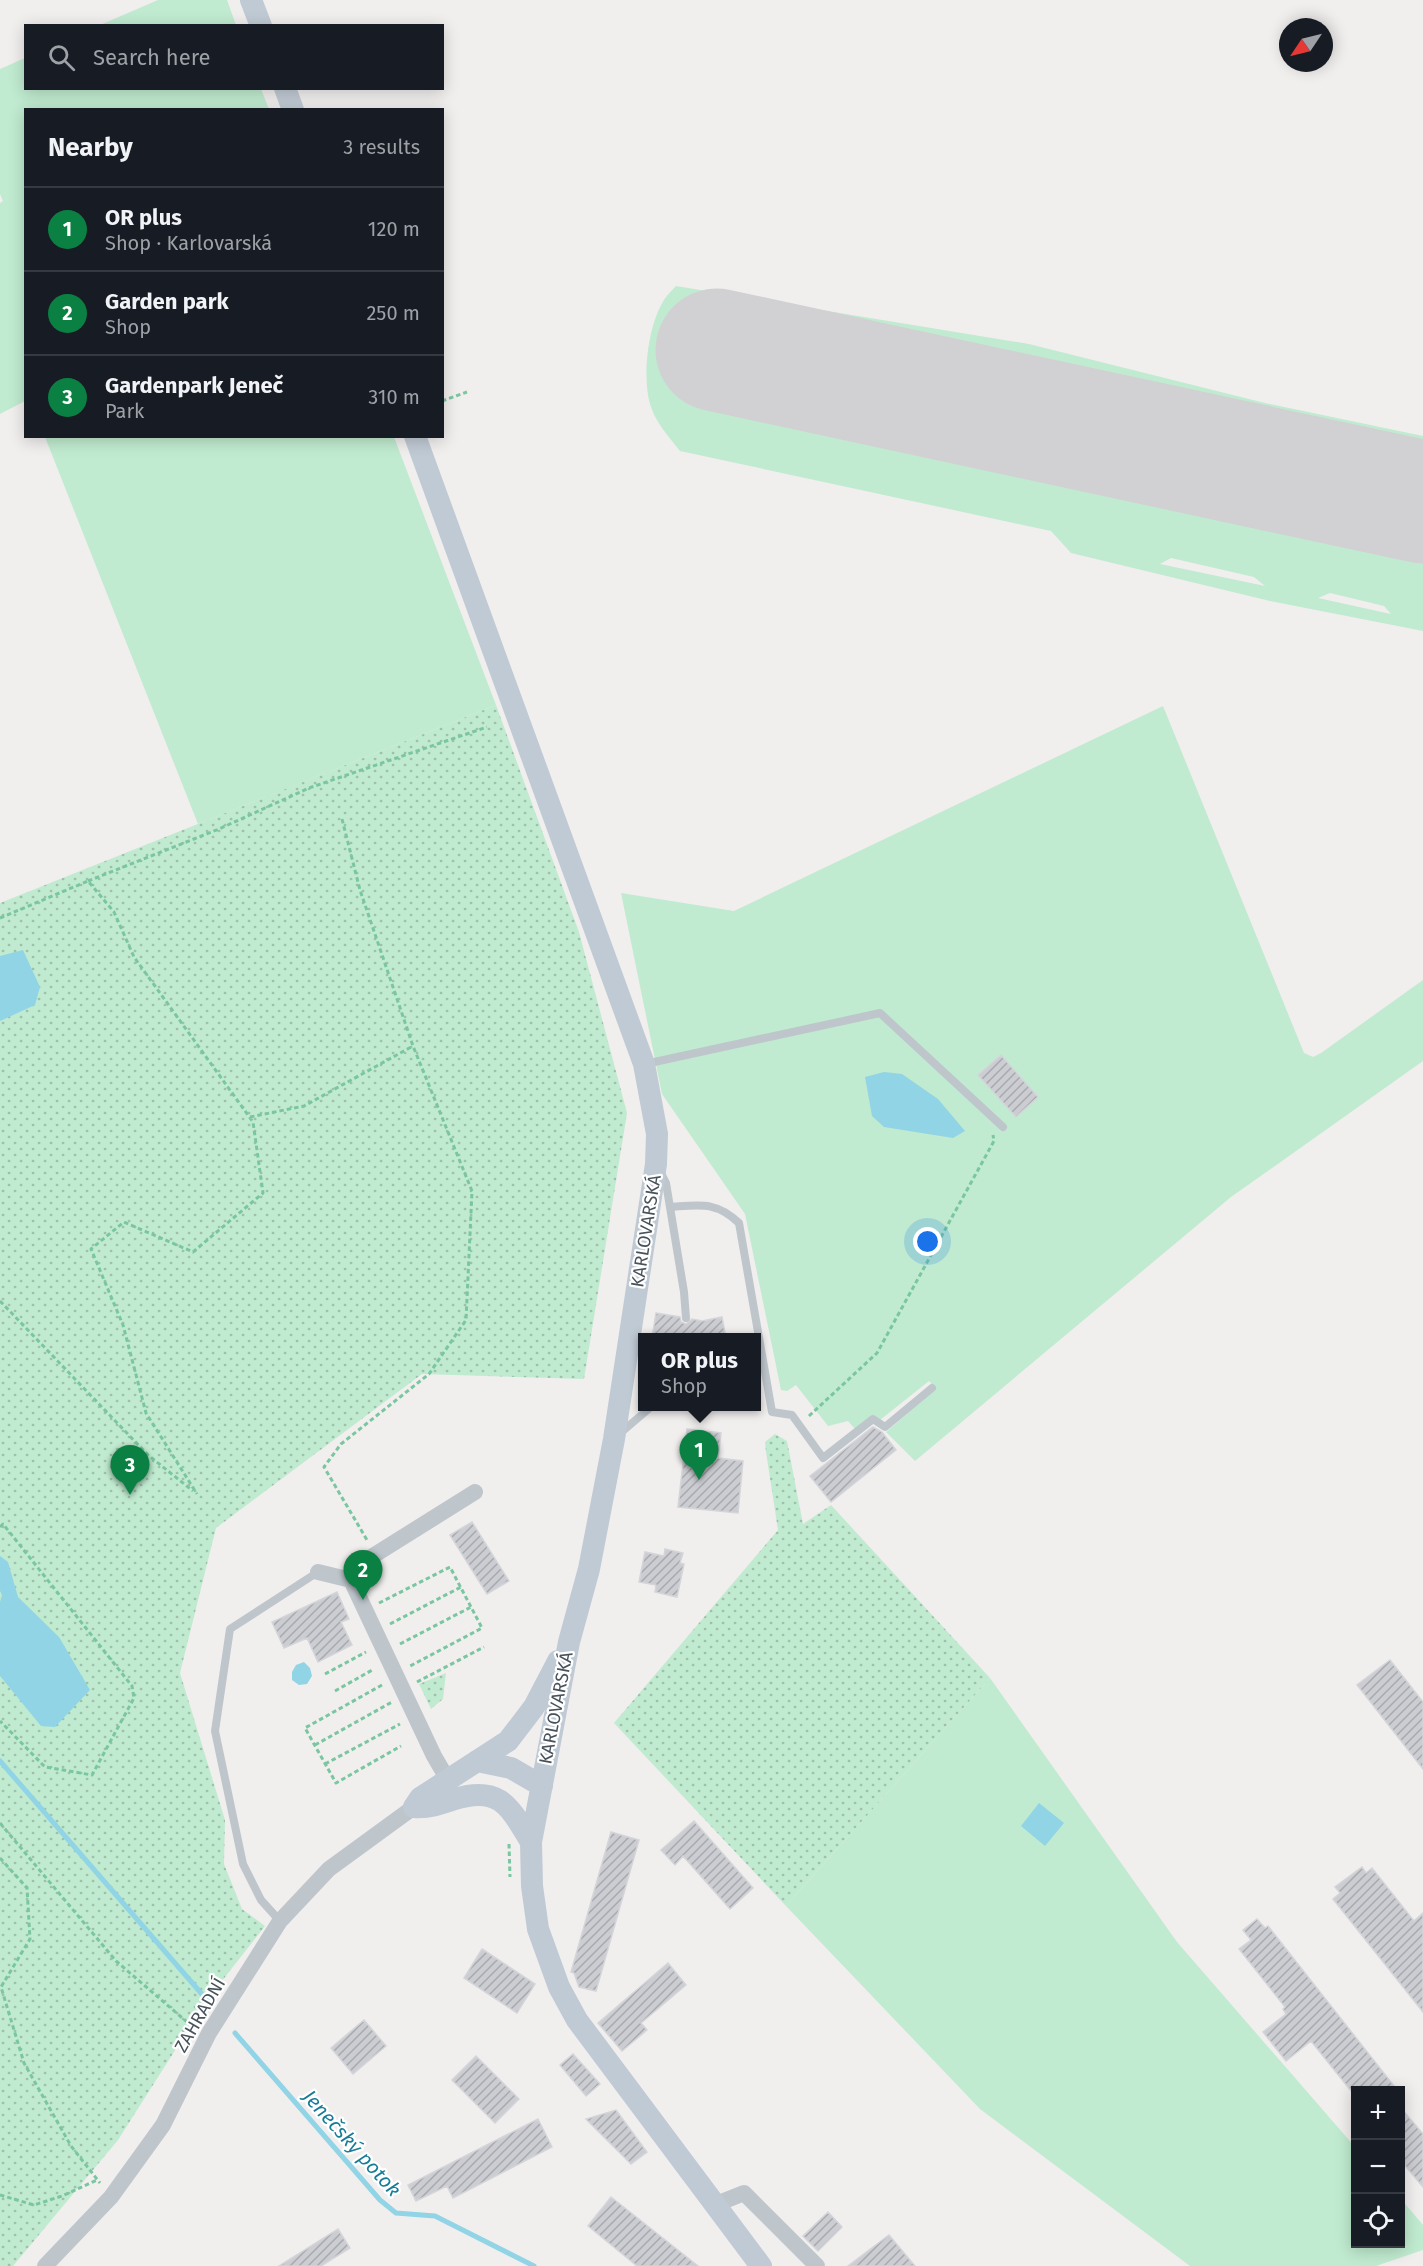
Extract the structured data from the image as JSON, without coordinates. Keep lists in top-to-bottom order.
{
  "streets": {
    "main road": ["KARLOVARSKÁ"],
    "street": ["ZAHRADNÍ"]
  },
  "water": ["Jenečský potok"],
  "north": "bottom left",
  "page": {
    "search": "Search here",
    "heading": ["Nearby", "3 results"],
    "list": [
      {
        "mark": "1",
        "name": "OR plus",
        "note": "Shop · Karlovarská",
        "value": "120 m"
      },
      {
        "mark": "2",
        "name": "Garden park",
        "note": "Shop",
        "value": "250 m"
      },
      {
        "mark": "3",
        "name": "Gardenpark Jeneč",
        "note": "Park",
        "value": "310 m"
      }
    ],
    "popup": ["OR plus", "Shop"],
    "pins": ["1", "3", "2"],
    "map_buttons": ["+", "−"]
  }
}
